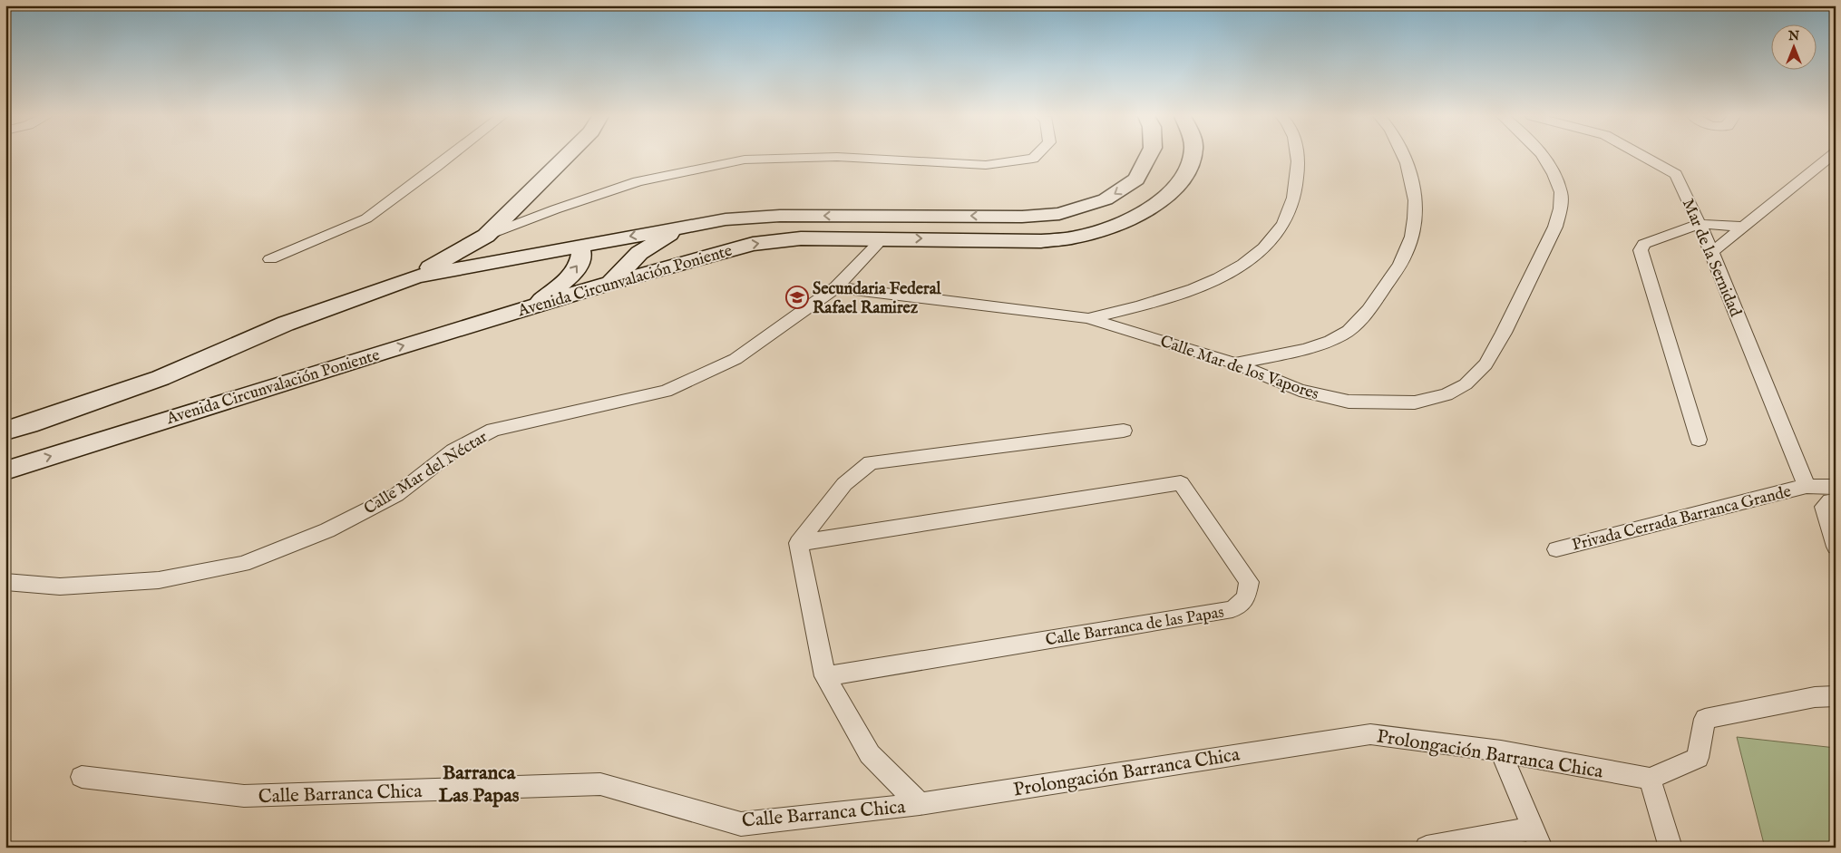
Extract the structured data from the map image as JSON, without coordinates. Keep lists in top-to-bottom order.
{
  "streets": {
    "main road": ["Avenida Circunvalación Poniente"],
    "street": [
      "Mar de la Sernidad",
      "Calle Mar de los Vapores",
      "Calle Mar del Néctar",
      "Privada Cerrada Barranca Grande",
      "Calle Barranca de las Papas",
      "Prolongación Barranca Chica",
      "Calle Barranca Chica"
    ]
  },
  "crossings": [
    ["Mar de la Sernidad", "Privada Cerrada Barranca Grande"],
    ["Avenida Circunvalación Poniente", "Calle Mar del Néctar"],
    ["Calle Mar de los Vapores", "Calle Mar del Néctar"],
    ["Prolongación Barranca Chica", "Calle Barranca Chica"]
  ],
  "districts": ["Barranca Las Papas"],
  "places": {
    "school or university": ["Secundaria Federal Rafael Ramirez"]
  },
  "north": "top"
}
